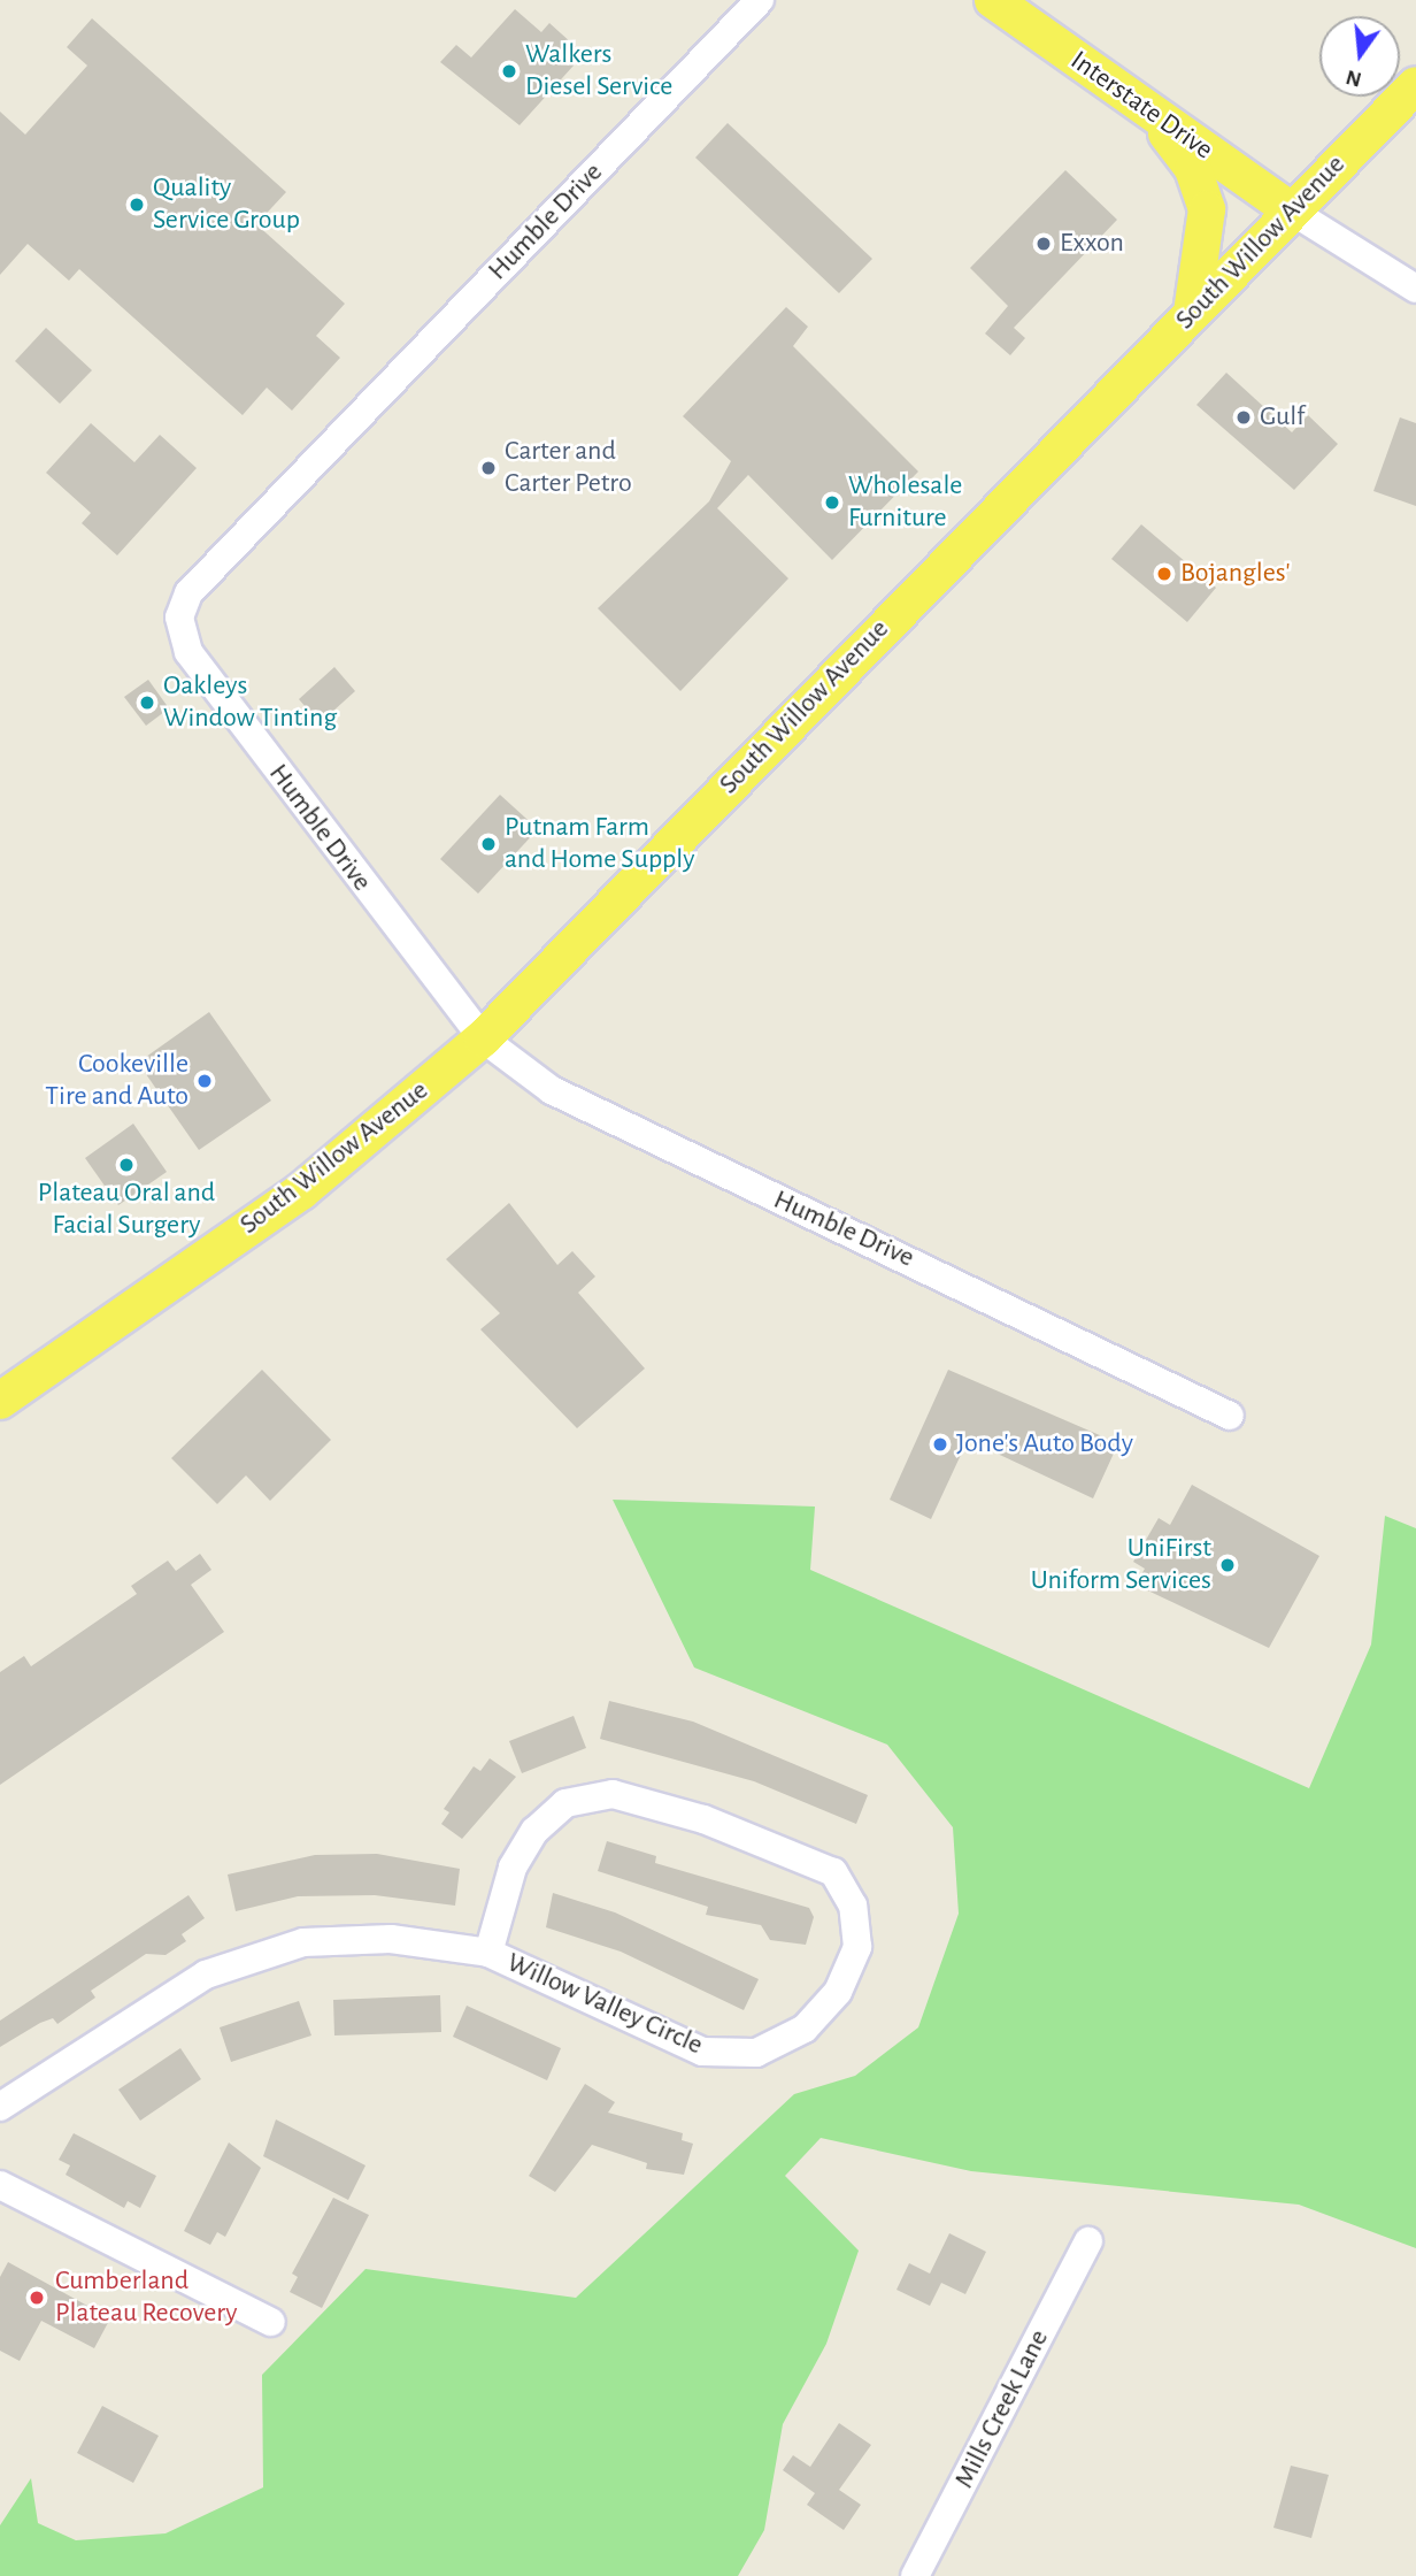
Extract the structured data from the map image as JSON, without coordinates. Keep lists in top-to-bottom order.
{
  "streets": {
    "main road": ["Interstate Drive", "South Willow Avenue"],
    "street": ["Humble Drive", "Willow Valley Circle", "Mills Creek Lane"]
  },
  "crossings": [
    ["Interstate Drive", "South Willow Avenue"],
    ["Humble Drive", "South Willow Avenue"]
  ],
  "places": [
    "Walkers Diesel Service",
    "Quality Service Group",
    "Exxon",
    "Gulf",
    "Carter and Carter Petro",
    "Wholesale Furniture",
    "Bojangles'",
    "Oakleys Window Tinting",
    "Putnam Farm and Home Supply",
    "Cookeville Tire and Auto",
    "Plateau Oral and Facial Surgery",
    "Jone's Auto Body",
    "UniFirst Uniform Services",
    "Cumberland Plateau Recovery"
  ],
  "north": "bottom"
}
